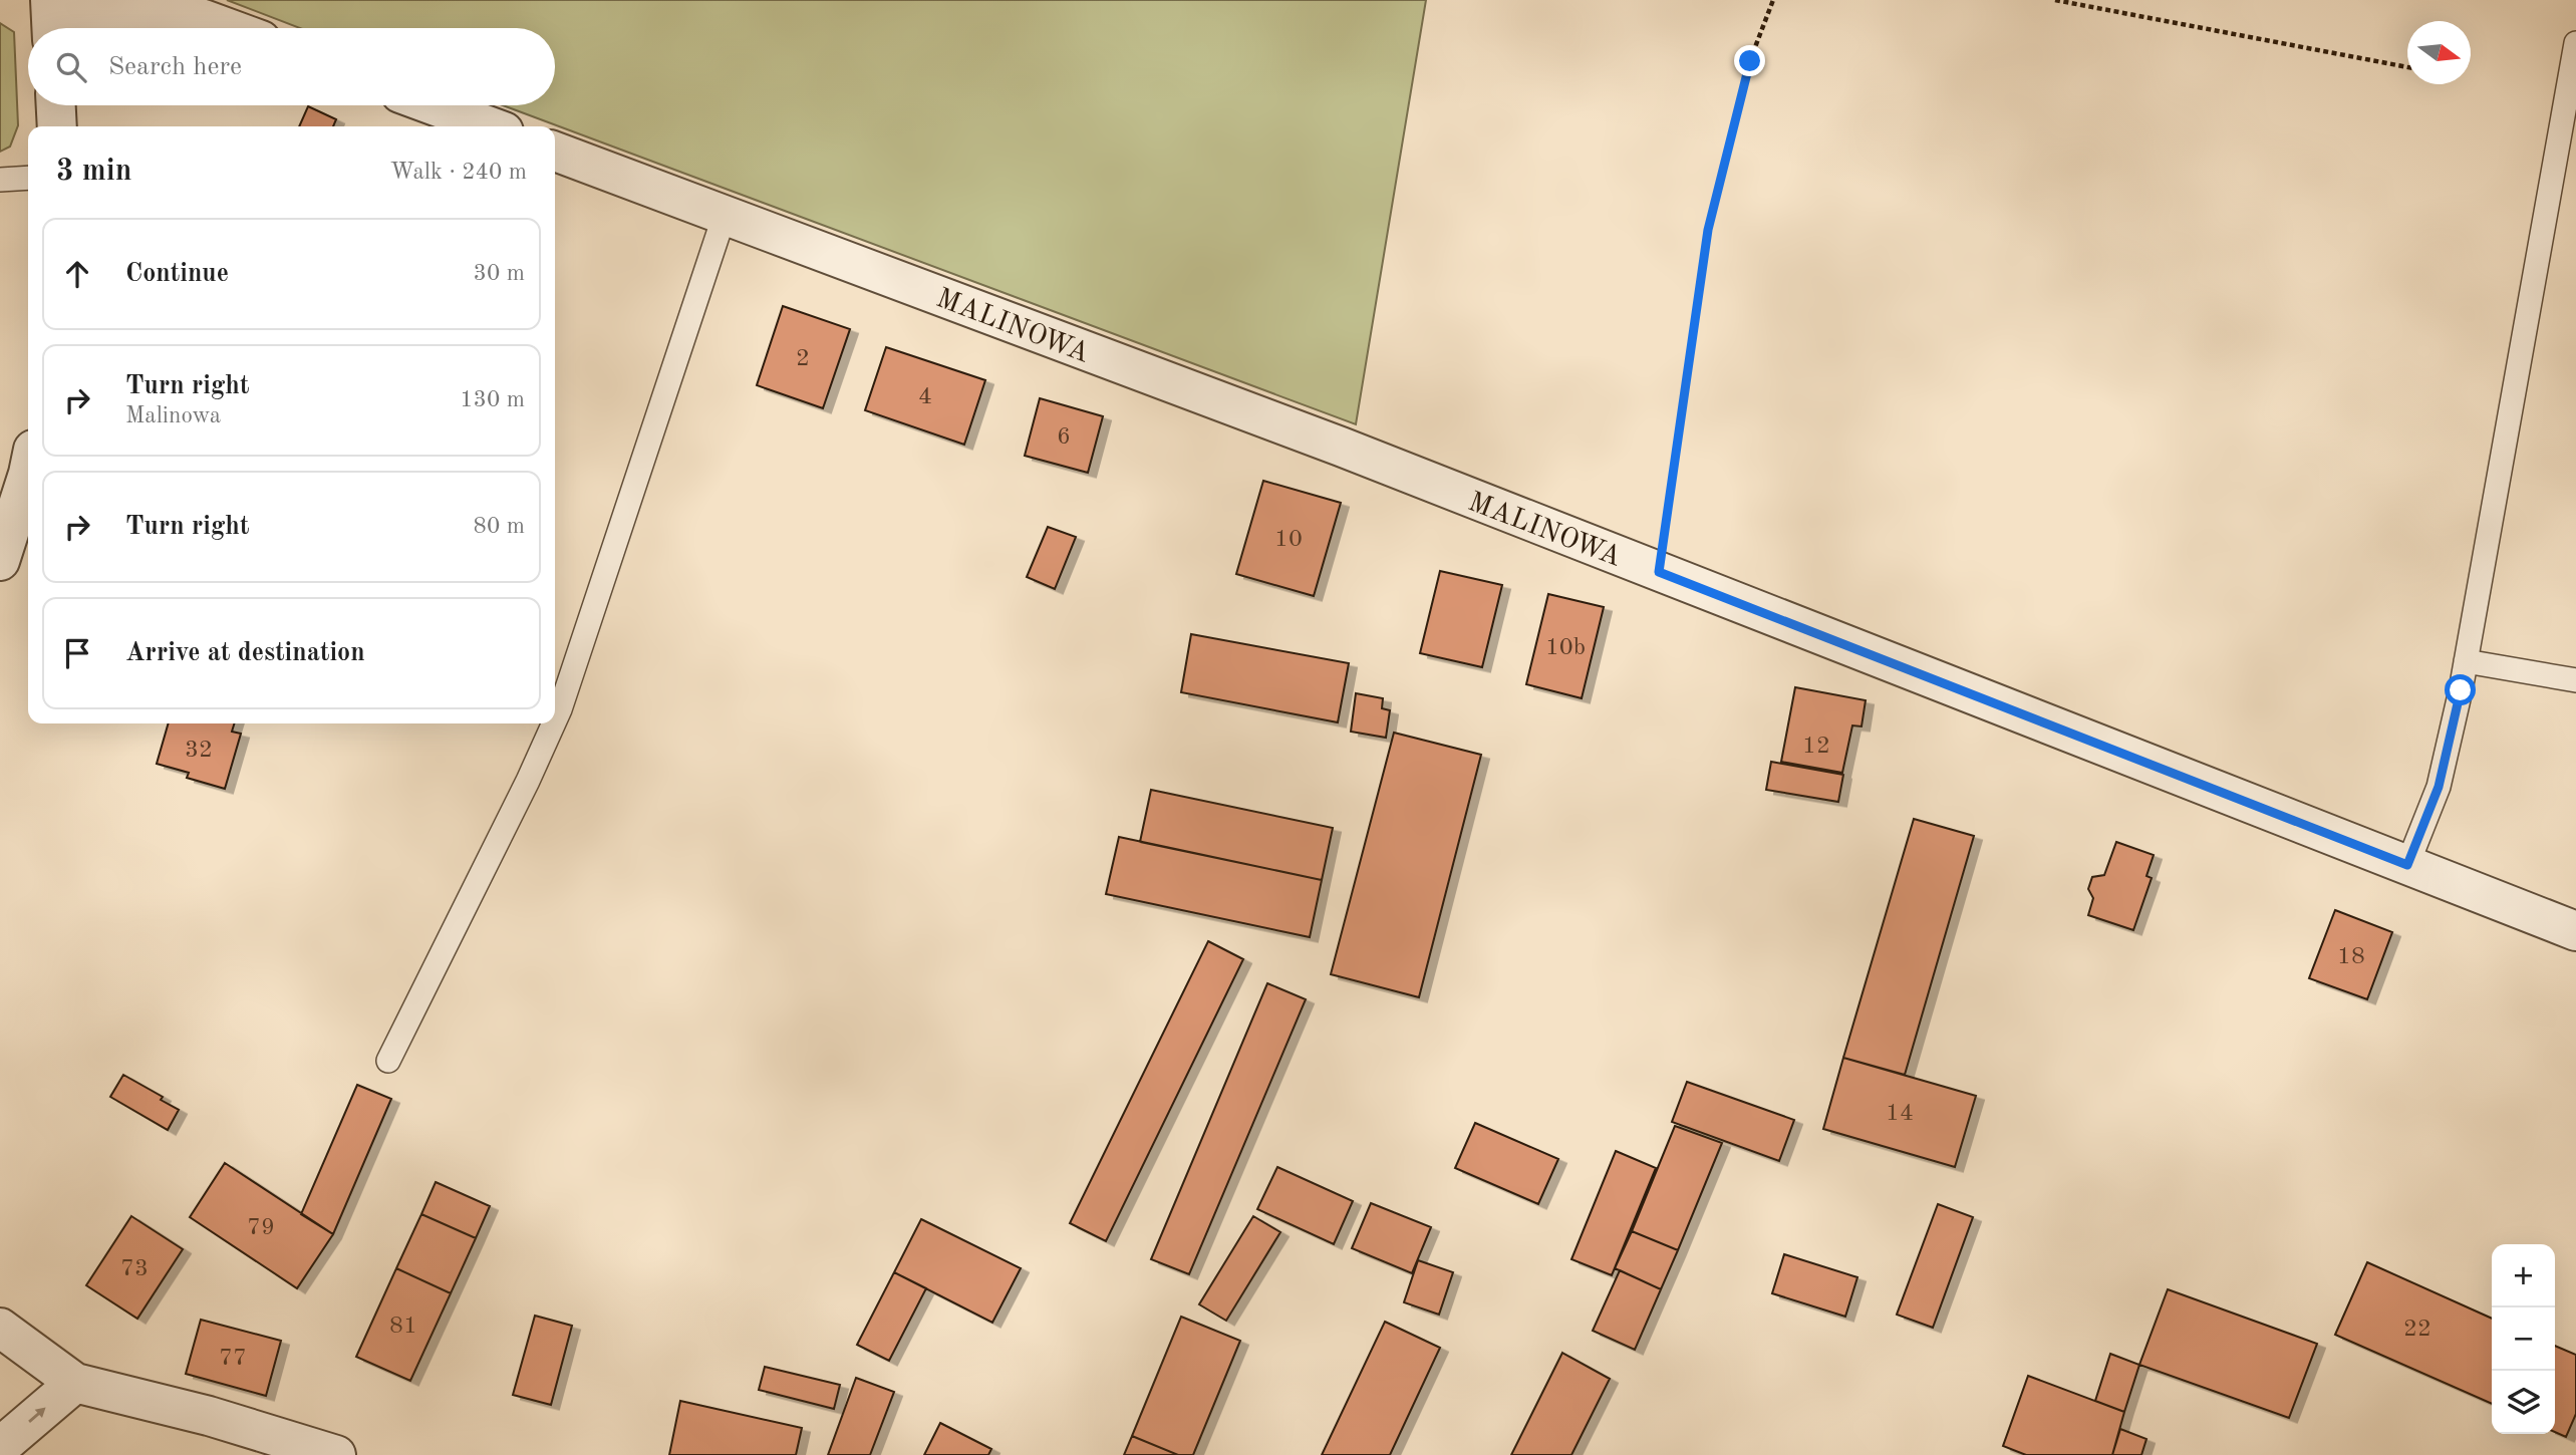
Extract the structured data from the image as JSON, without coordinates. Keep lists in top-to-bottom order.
{
  "streets": {
    "street": ["MALINOWA"]
  },
  "house_numbers": [
    "2",
    "4",
    "6",
    "10",
    "10b",
    "12",
    "32",
    "18",
    "14",
    "79",
    "73",
    "81",
    "22",
    "77"
  ],
  "north": "right",
  "page": {
    "search": "Search here",
    "heading": ["3 min", "Walk · 240 m"],
    "list": [
      ["Continue", "30 m"],
      ["Turn right", "Malinowa", "130 m"],
      ["Turn right", "80 m"],
      "Arrive at destination"
    ],
    "map_buttons": ["+", "−"]
  }
}
